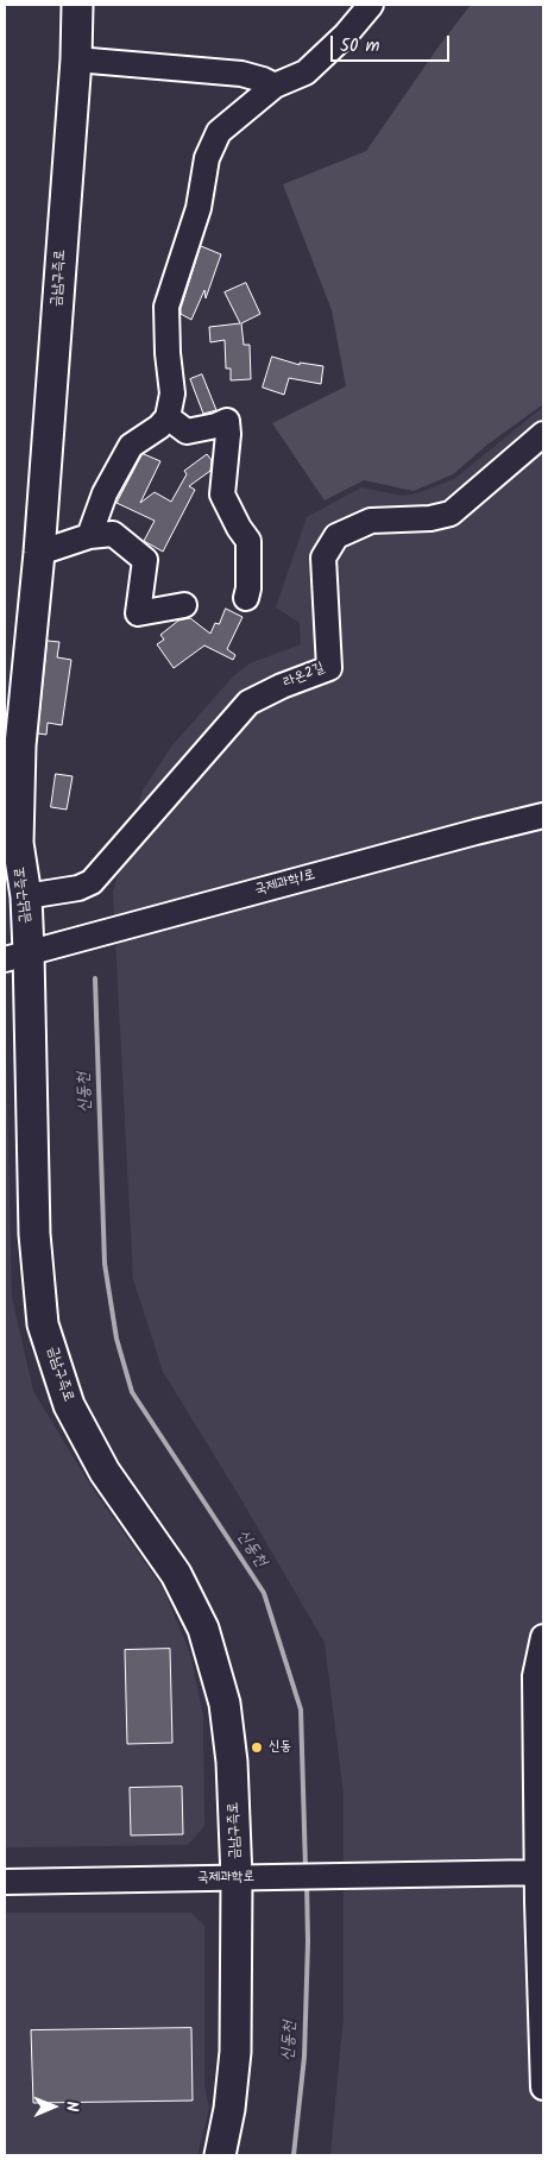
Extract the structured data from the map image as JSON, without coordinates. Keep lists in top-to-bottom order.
{
  "streets": {
    "main road": ["금남구즉로"],
    "street": ["라온2길", "국제과학1로", "국제과학로"]
  },
  "crossings": [
    ["금남구즉로", "라온2길"],
    ["금남구즉로", "국제과학1로"],
    ["금남구즉로", "국제과학로"]
  ],
  "water": ["신동천"],
  "places": ["신동"],
  "scale_bar": "50 m",
  "north": "right"
}
